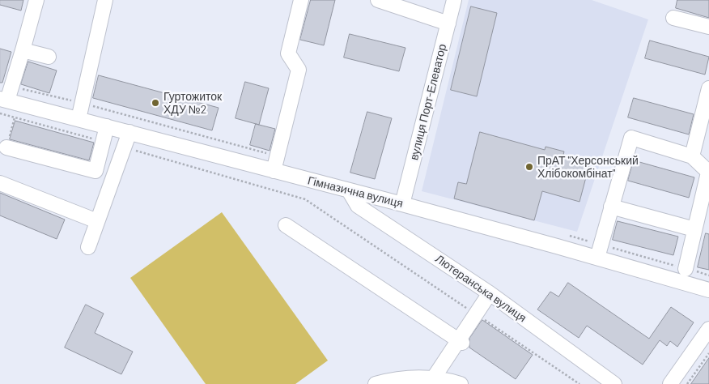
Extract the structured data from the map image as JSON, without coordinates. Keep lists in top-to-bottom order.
{
  "streets": {
    "street": ["вулиця Порт-Елеватор", "Гімназична вулиця", "Лютеранська вулиця"]
  },
  "crossings": [
    ["вулиця Порт-Елеватор", "Гімназична вулиця"],
    ["Гімназична вулиця", "Лютеранська вулиця"]
  ],
  "places": ["Гуртожиток ХДУ №2", "ПрАТ \"Херсонський Хлібокомбінат\""]
}
